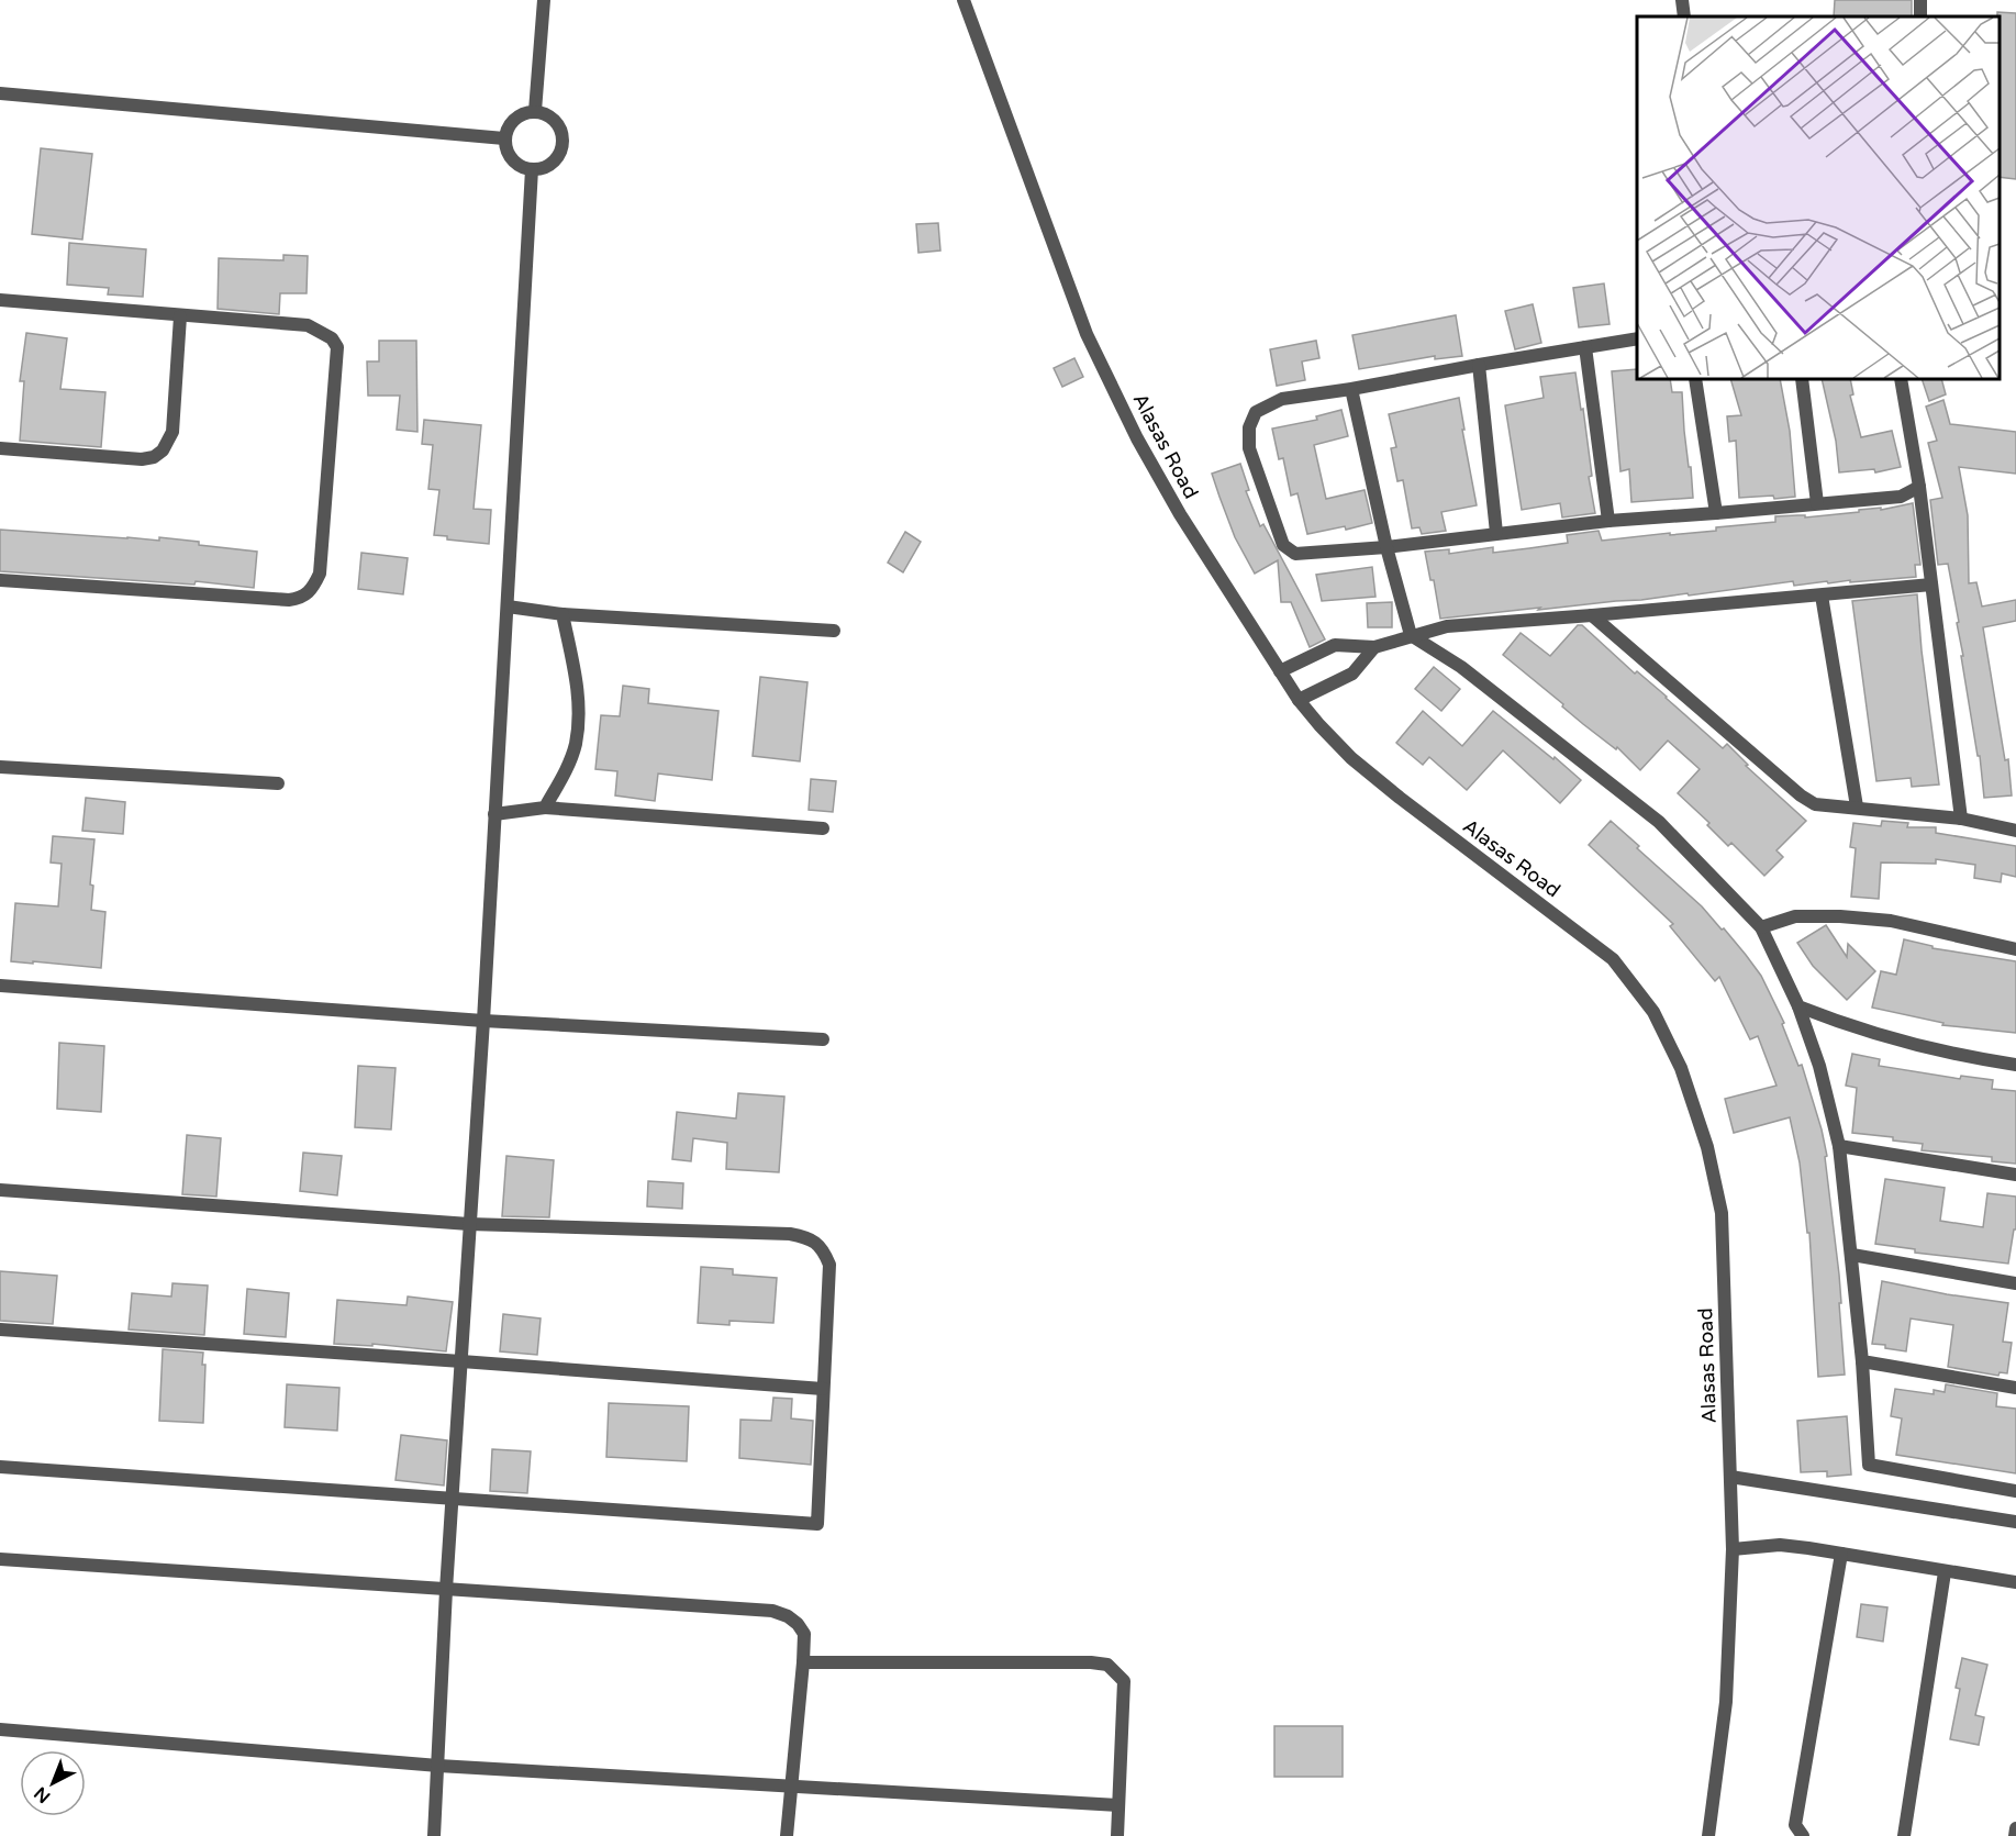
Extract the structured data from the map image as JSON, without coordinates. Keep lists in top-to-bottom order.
{
  "streets": {
    "street": ["Alasas Road"]
  },
  "north": "bottom left"
}
